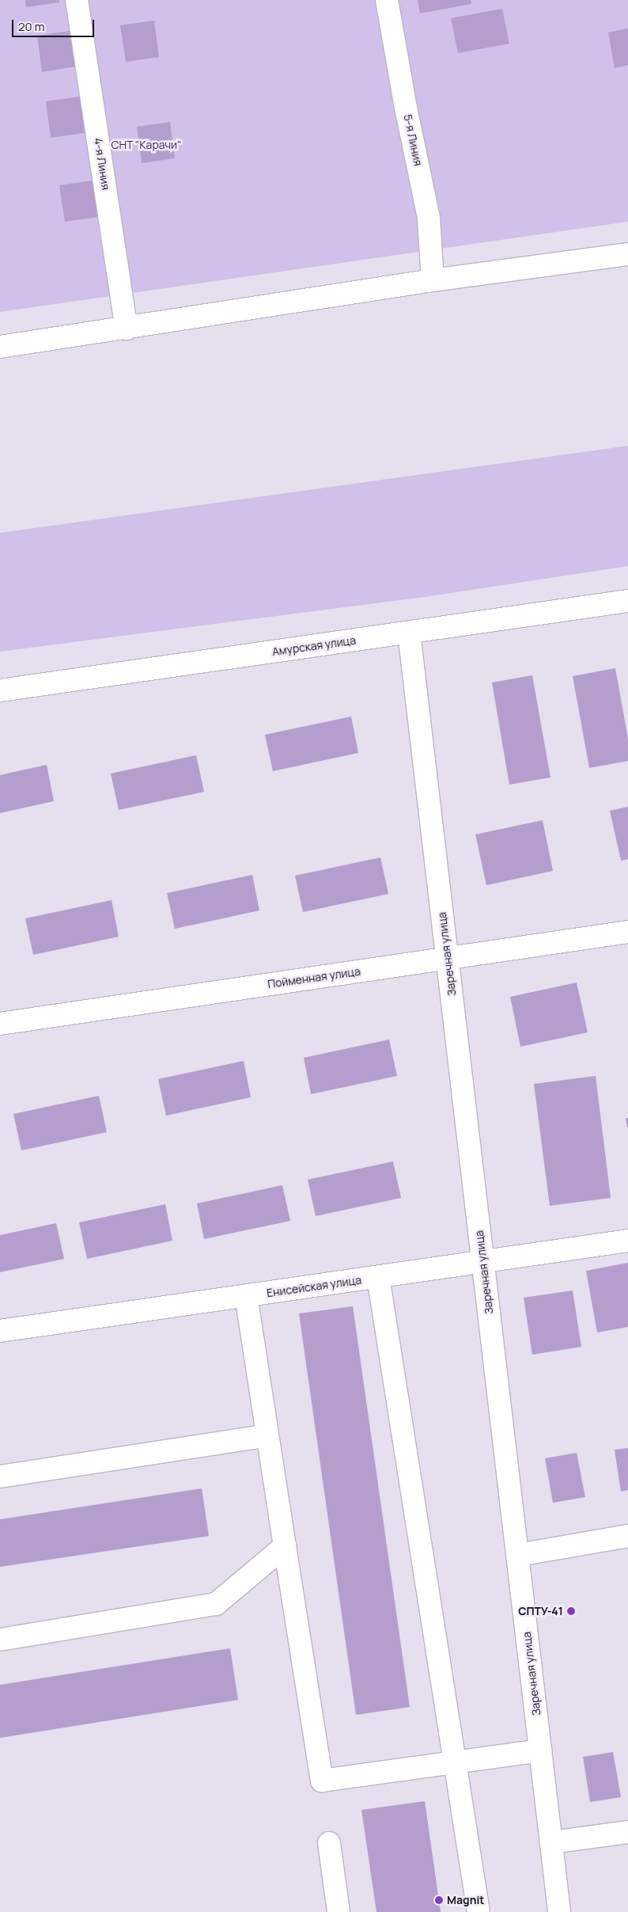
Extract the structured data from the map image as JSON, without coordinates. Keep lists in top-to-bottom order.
{
  "streets": {
    "street": [
      "5-я Линия",
      "4-я Линия",
      "Амурская улица",
      "Заречная улица",
      "Пойменная улица",
      "Енисейская улица"
    ]
  },
  "crossings": [
    ["Амурская улица", "Заречная улица"],
    ["Заречная улица", "Пойменная улица"],
    ["Заречная улица", "Енисейская улица"]
  ],
  "parks": ["СНТ \"Карачи\""],
  "places": ["СПТУ-41", "Magnit"],
  "scale_bar": "20 m"
}
